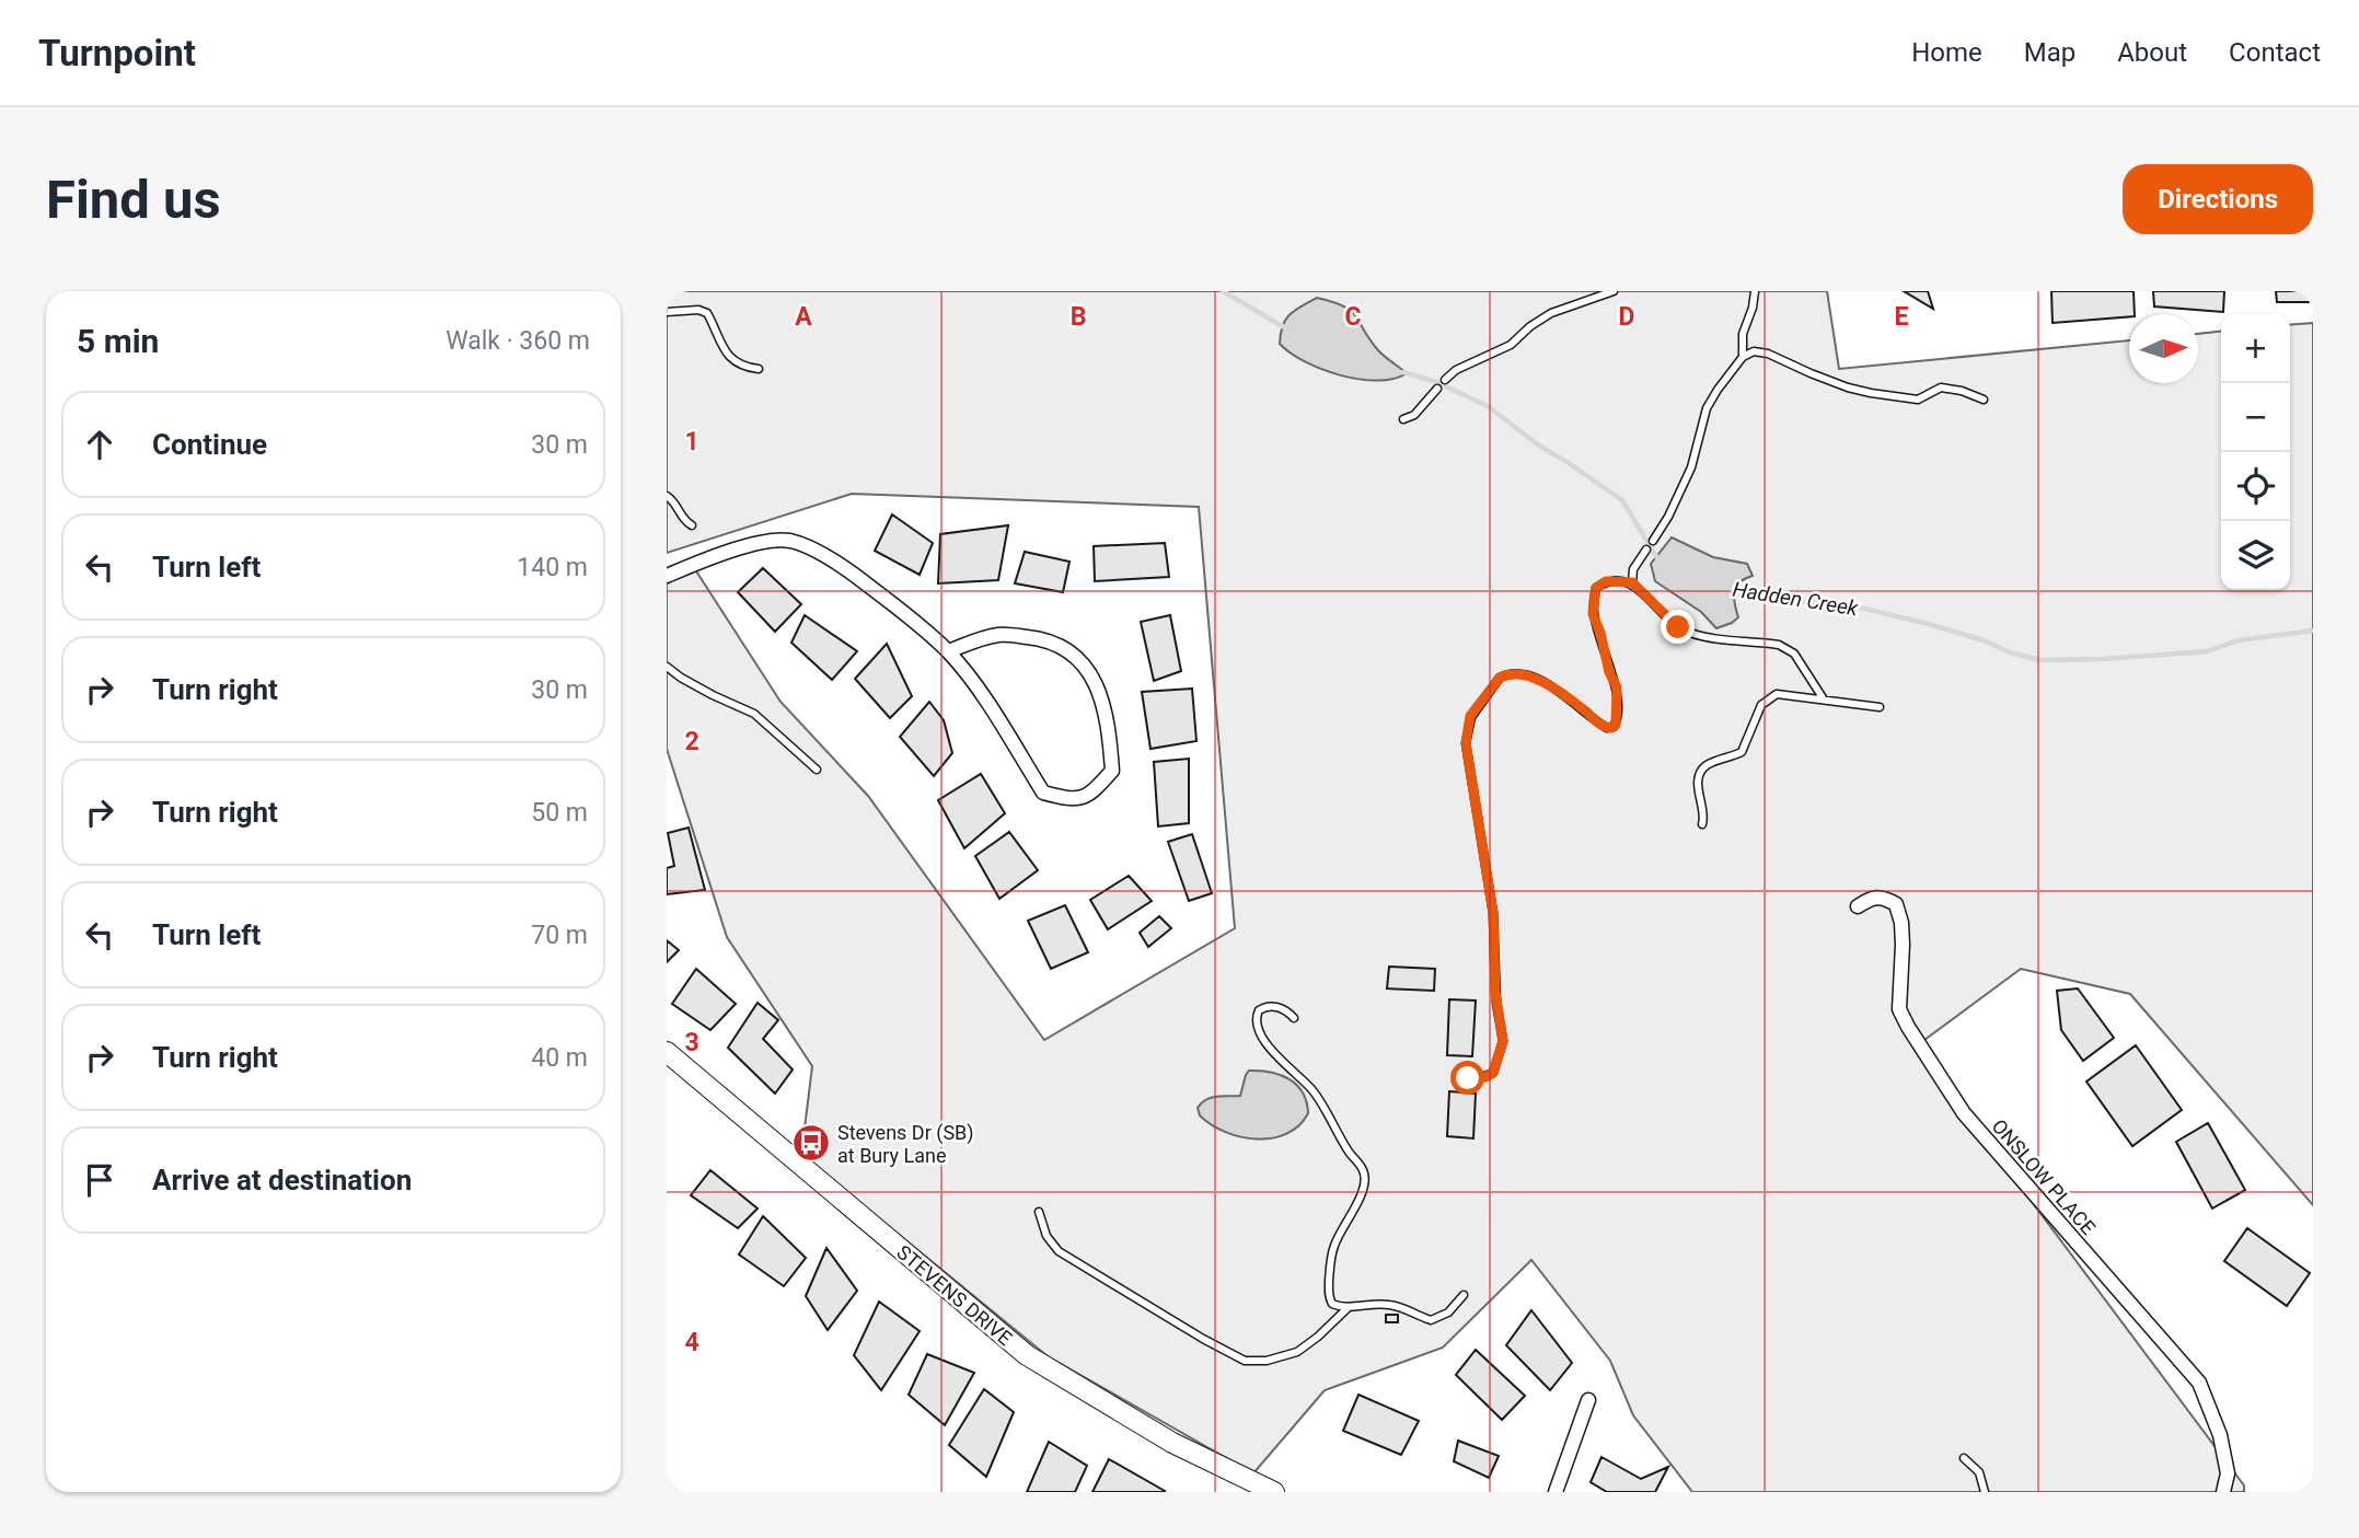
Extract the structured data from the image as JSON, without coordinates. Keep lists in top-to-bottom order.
{
  "streets": {
    "street": ["ONSLOW PLACE", "STEVENS DRIVE"]
  },
  "water": ["Hadden Creek"],
  "places": {
    "bus stop": ["Stevens Dr (SB) at Bury Lane"]
  },
  "north": "right",
  "page": {
    "header": "Turnpoint",
    "nav": [
      "Home",
      "Map",
      "About",
      "Contact"
    ],
    "buttons": "Directions",
    "title": "Find us",
    "heading": ["5 min", "Walk · 360 m"],
    "map_buttons": ["+", "−"],
    "list": [
      ["Continue", "30 m"],
      ["Turn left", "140 m"],
      ["Turn right", "30 m"],
      ["Turn right", "50 m"],
      ["Turn left", "70 m"],
      ["Turn right", "40 m"],
      "Arrive at destination"
    ]
  },
  "grid": {
    "columns": [
      "A",
      "B",
      "C",
      "D",
      "E"
    ],
    "rows": [
      "1",
      "2",
      "3",
      "4"
    ]
  }
}
